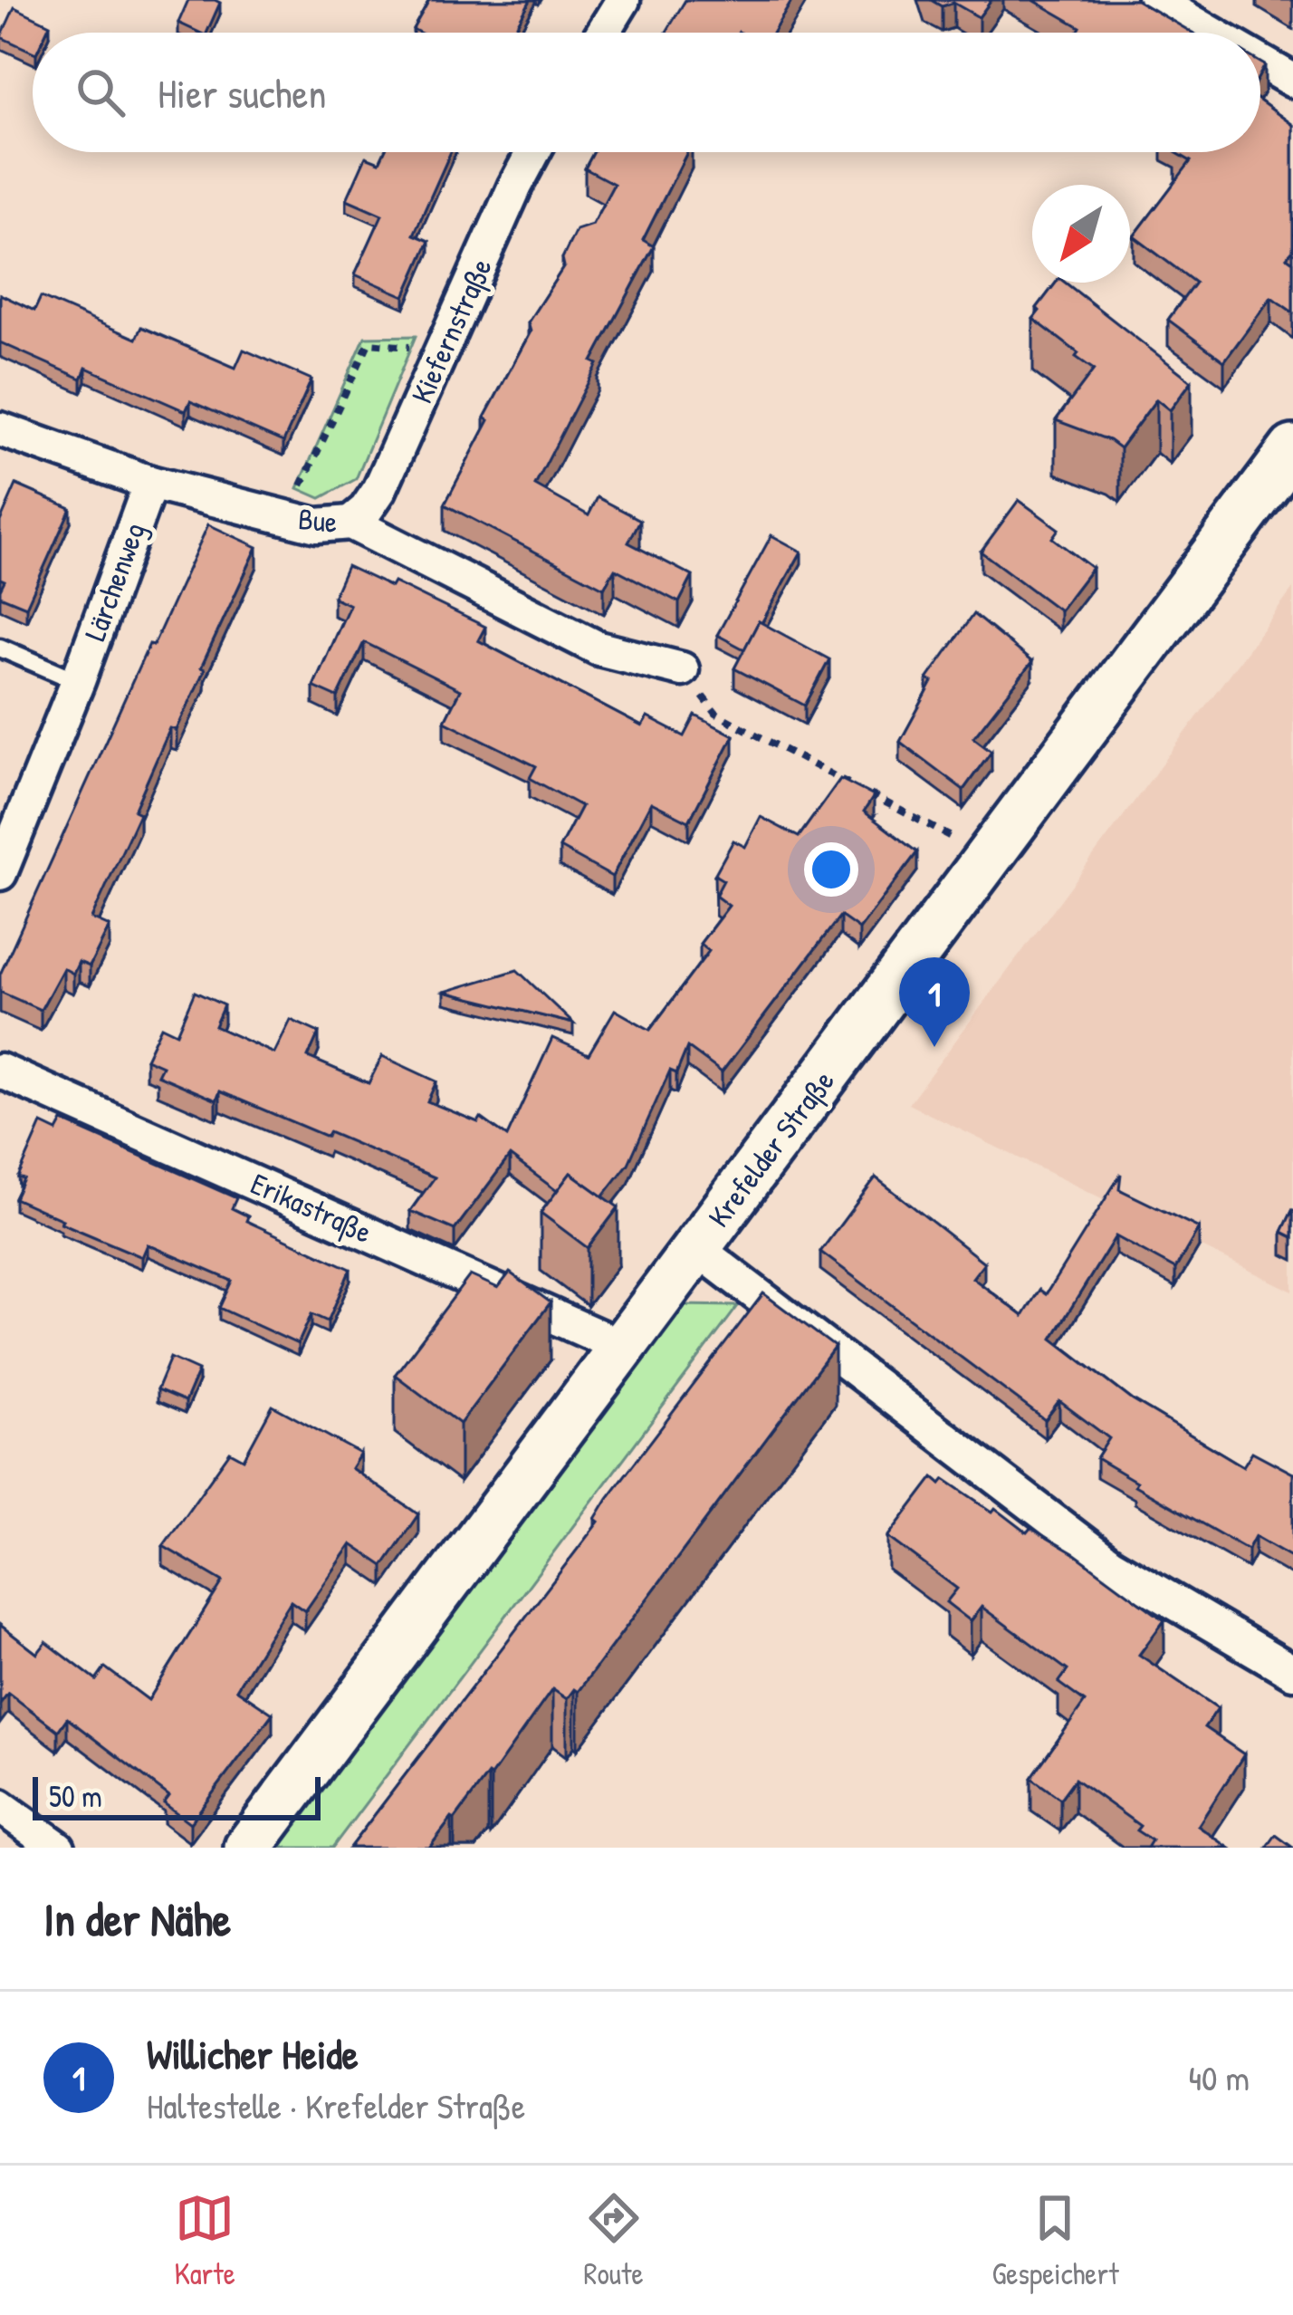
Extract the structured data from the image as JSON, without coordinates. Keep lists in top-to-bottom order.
{
  "streets": {
    "main road": ["Krefelder Straße"],
    "street": [
      "Kiefernstraße",
      "Bue",
      "Lärchenweg",
      "Erikastraße"
    ]
  },
  "crossings": [
    ["Kiefernstraße", "Bue"],
    ["Bue", "Lärchenweg"],
    ["Krefelder Straße", "Erikastraße"]
  ],
  "scale_bar": "50 m",
  "north": "bottom left",
  "page": {
    "search": "Hier suchen",
    "pins": "1",
    "scale": "50 m",
    "heading": "In der Nähe",
    "list": [
      {
        "mark": "1",
        "name": "Willicher Heide",
        "note": "Haltestelle · Krefelder Straße",
        "value": "40 m"
      }
    ],
    "nav": ["Karte", "Route", "Gespeichert"]
  }
}
